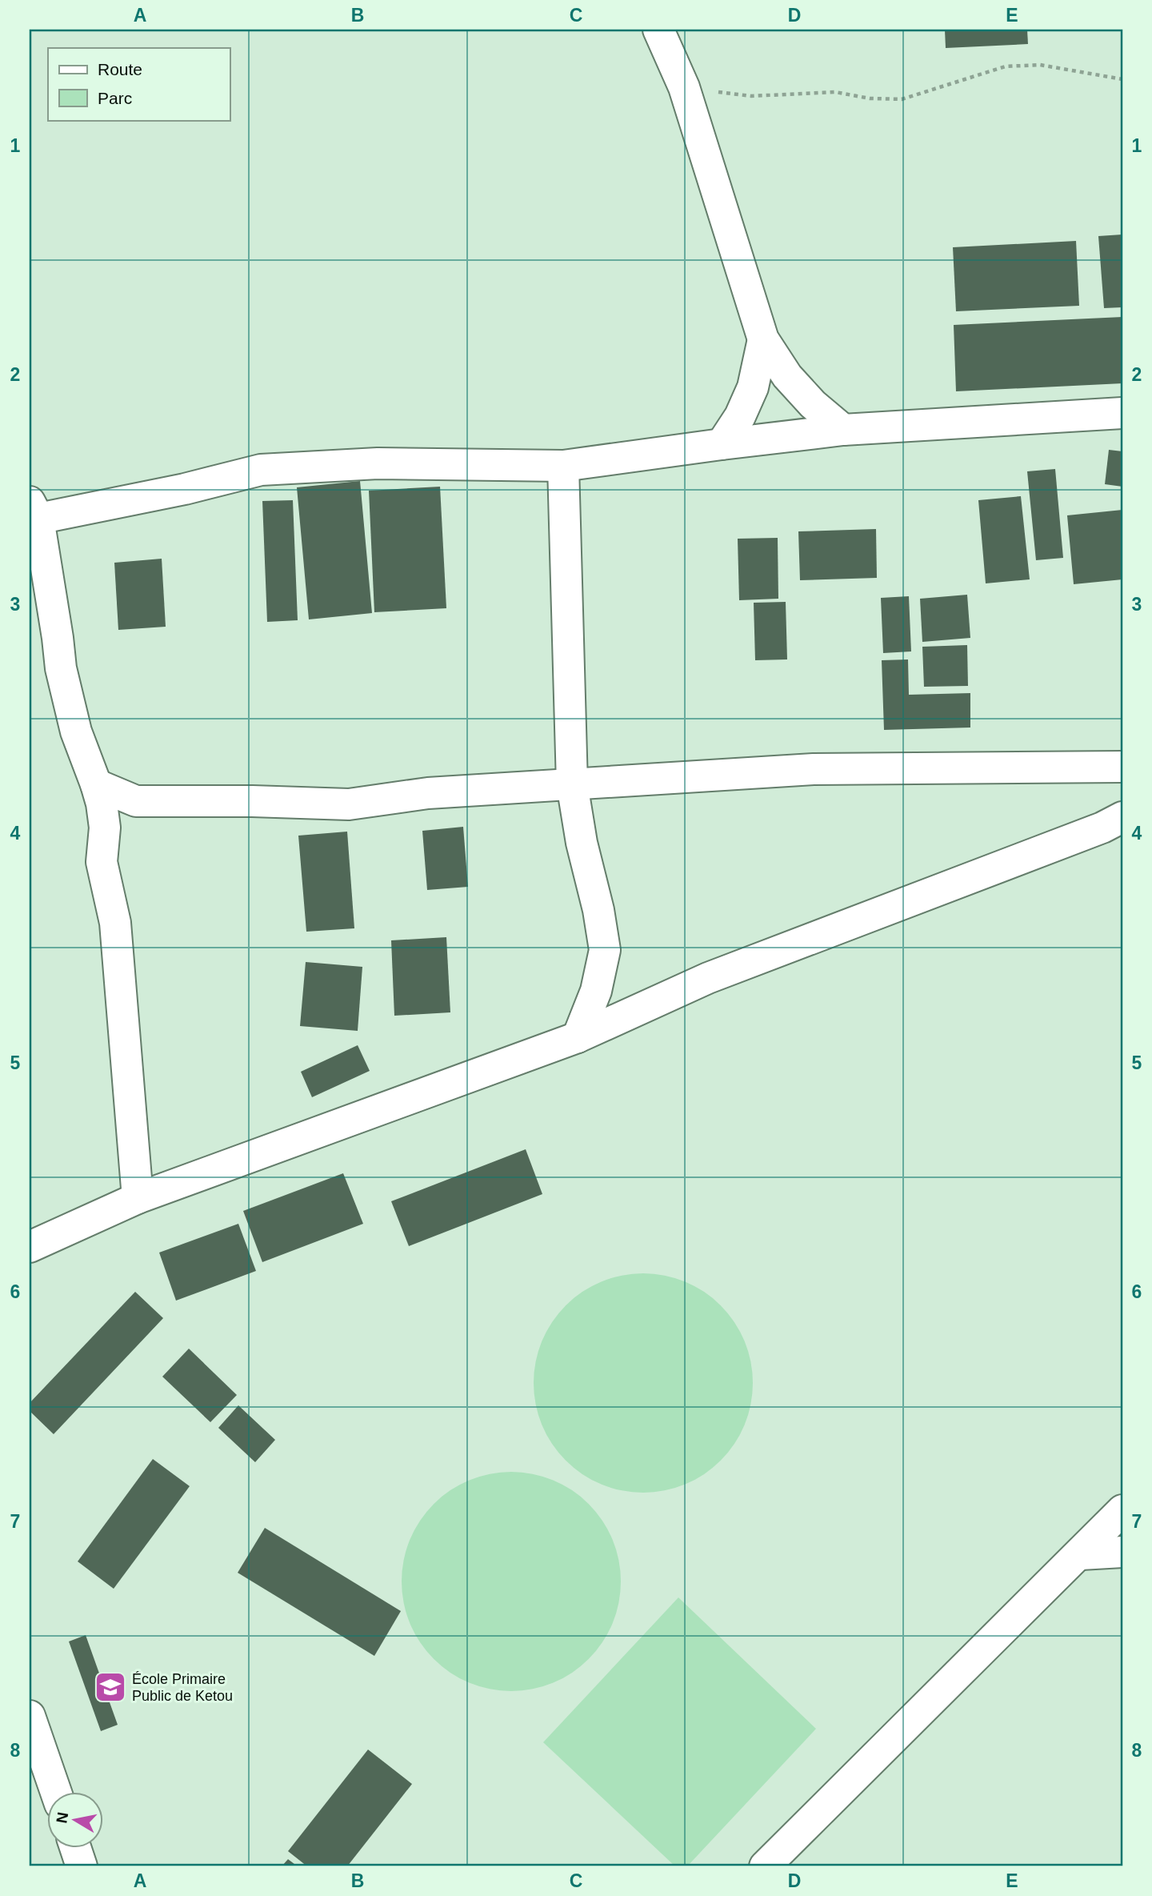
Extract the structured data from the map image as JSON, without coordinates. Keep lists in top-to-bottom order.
{
  "places": {
    "school or university": ["École Primaire Public de Ketou"]
  },
  "legend": ["Route", "Parc"],
  "north": "left",
  "grid": {
    "columns": [
      "A",
      "B",
      "C",
      "D",
      "E"
    ],
    "rows": [
      "1",
      "2",
      "3",
      "4",
      "5",
      "6",
      "7",
      "8"
    ]
  }
}
